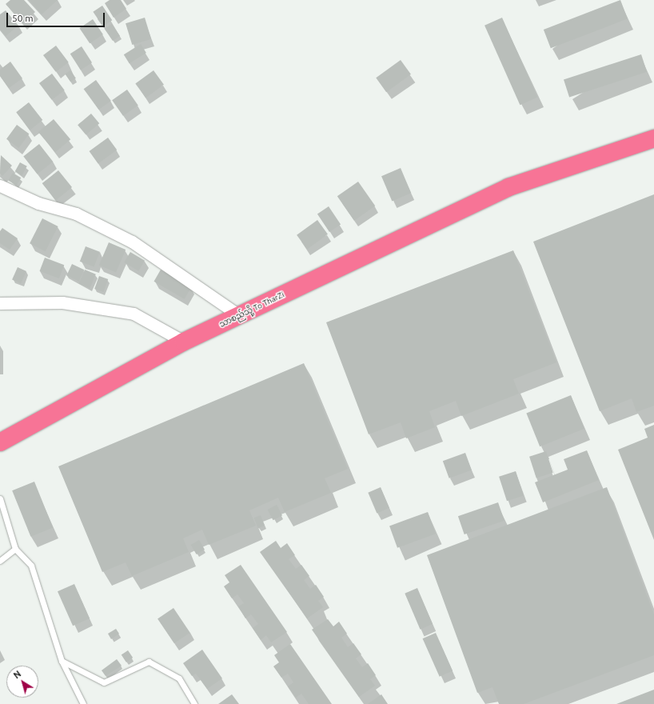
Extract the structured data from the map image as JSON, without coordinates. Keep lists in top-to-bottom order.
{
  "streets": {
    "highway": ["သာစည်သို့ To TharZi"]
  },
  "scale_bar": "50 m",
  "north": "top left"
}
